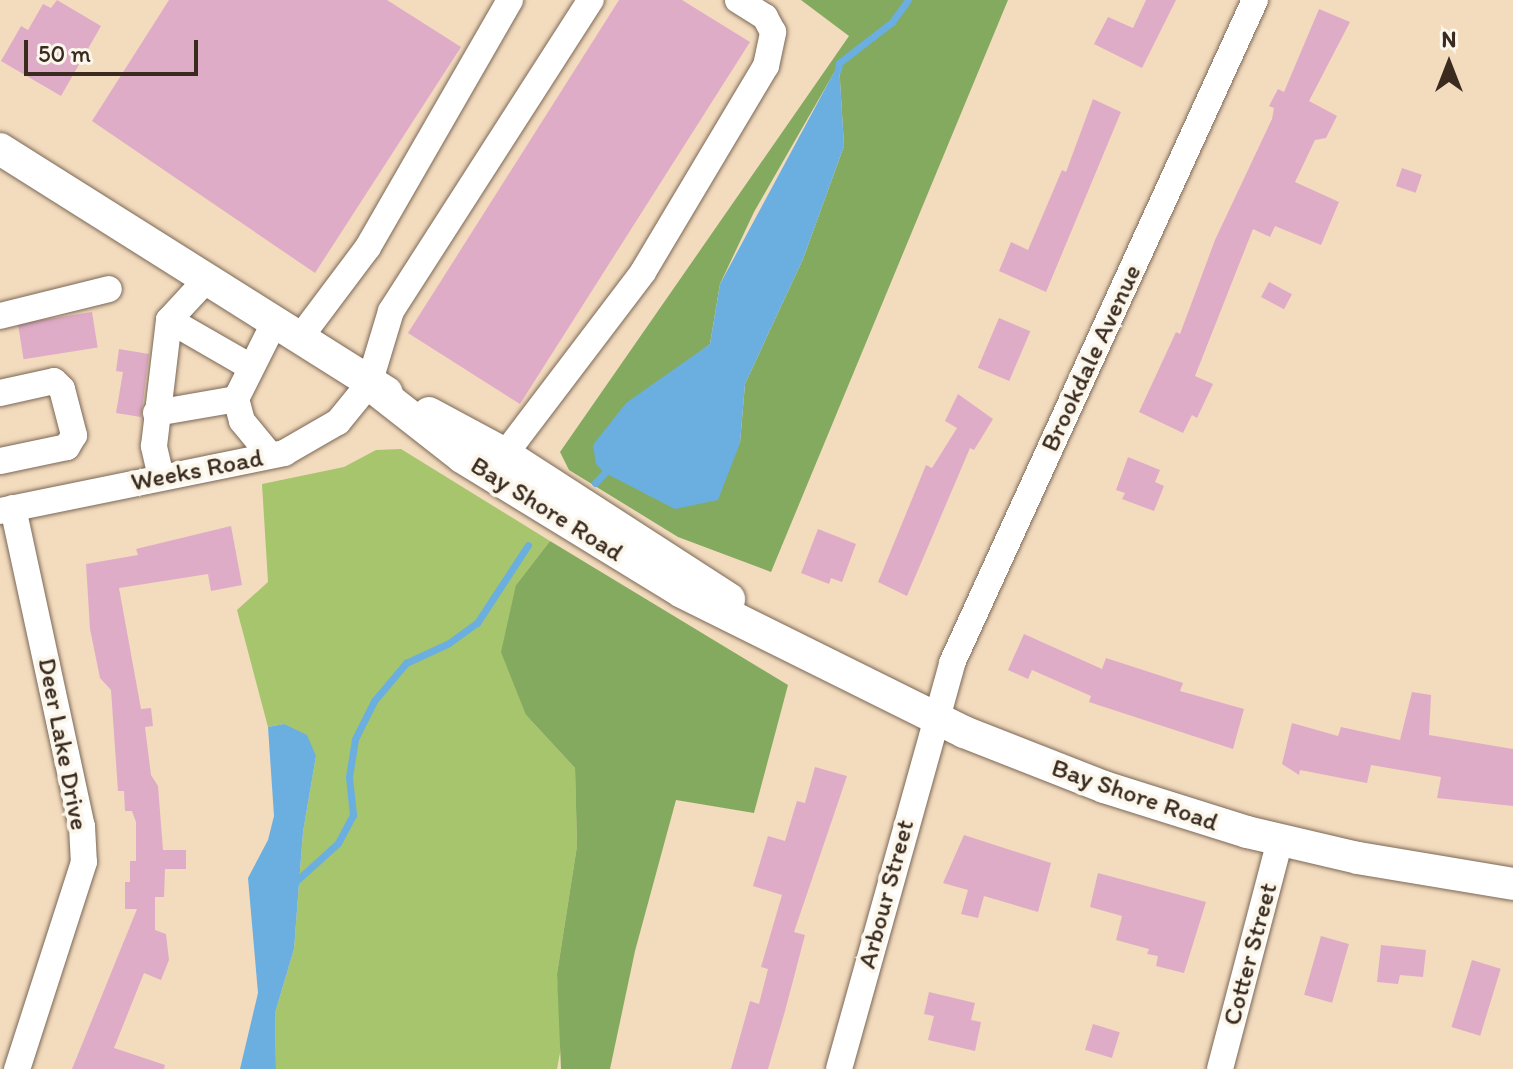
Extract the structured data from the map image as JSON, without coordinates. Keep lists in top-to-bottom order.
{
  "streets": {
    "main road": ["Bay Shore Road"],
    "street": [
      "Brookdale Avenue",
      "Weeks Road",
      "Deer Lake Drive",
      "Arbour Street",
      "Cotter Street"
    ]
  },
  "crossings": [
    ["Brookdale Avenue", "Bay Shore Road"],
    ["Brookdale Avenue", "Arbour Street"],
    ["Weeks Road", "Bay Shore Road"],
    ["Weeks Road", "Deer Lake Drive"],
    ["Bay Shore Road", "Arbour Street"],
    ["Bay Shore Road", "Cotter Street"]
  ],
  "scale_bar": "50 m",
  "north": "top"
}
